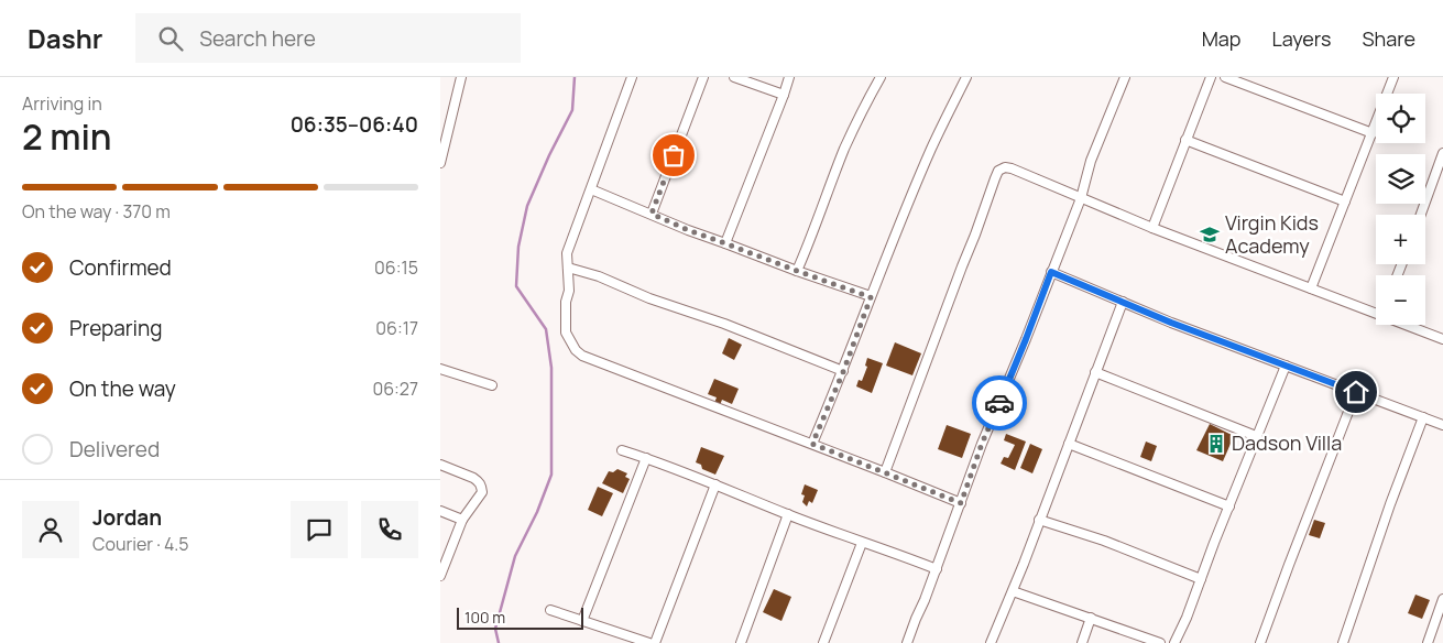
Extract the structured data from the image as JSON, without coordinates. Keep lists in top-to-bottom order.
{
  "places": {
    "school or university": ["Virgin Kids Academy"],
    "building": ["Dadson Villa"]
  },
  "scale_bar": "100 m",
  "page": {
    "header": "Dashr",
    "search": "Search here",
    "nav": ["Map", "Layers", "Share"],
    "heading": ["2 min", "Arriving in", "06:35–06:40"],
    "panel": ["Jordan", "Courier · 4.5"],
    "map_buttons": ["+", "−"],
    "bar": "On the way · 370 m",
    "list": [
      ["Confirmed", "06:15"],
      ["Preparing", "06:17"],
      ["On the way", "06:27"],
      "Delivered"
    ],
    "scale": "100 m"
  }
}
